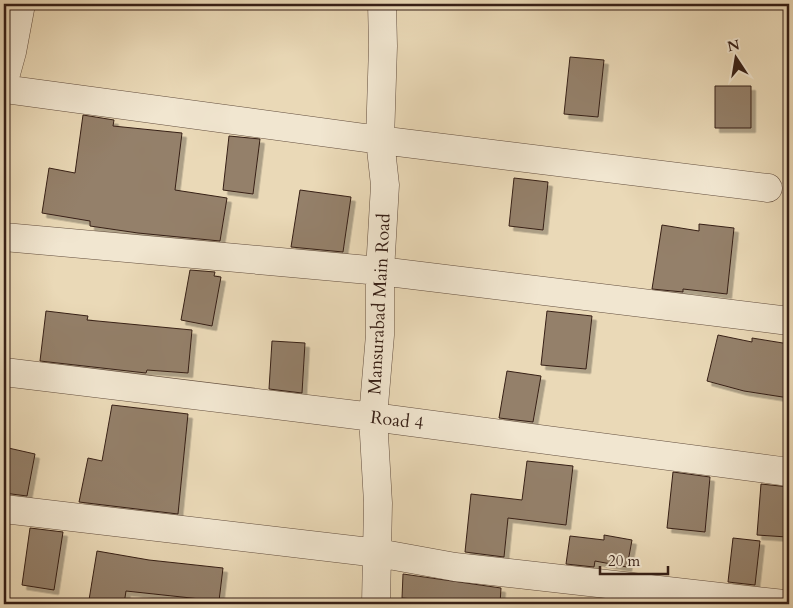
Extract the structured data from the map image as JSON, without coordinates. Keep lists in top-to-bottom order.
{
  "streets": {
    "street": ["Mansurabad Main Road", "Road 4"]
  },
  "crossings": [
    ["Mansurabad Main Road", "Road 4"]
  ],
  "scale_bar": "20 m",
  "north": "top"
}
